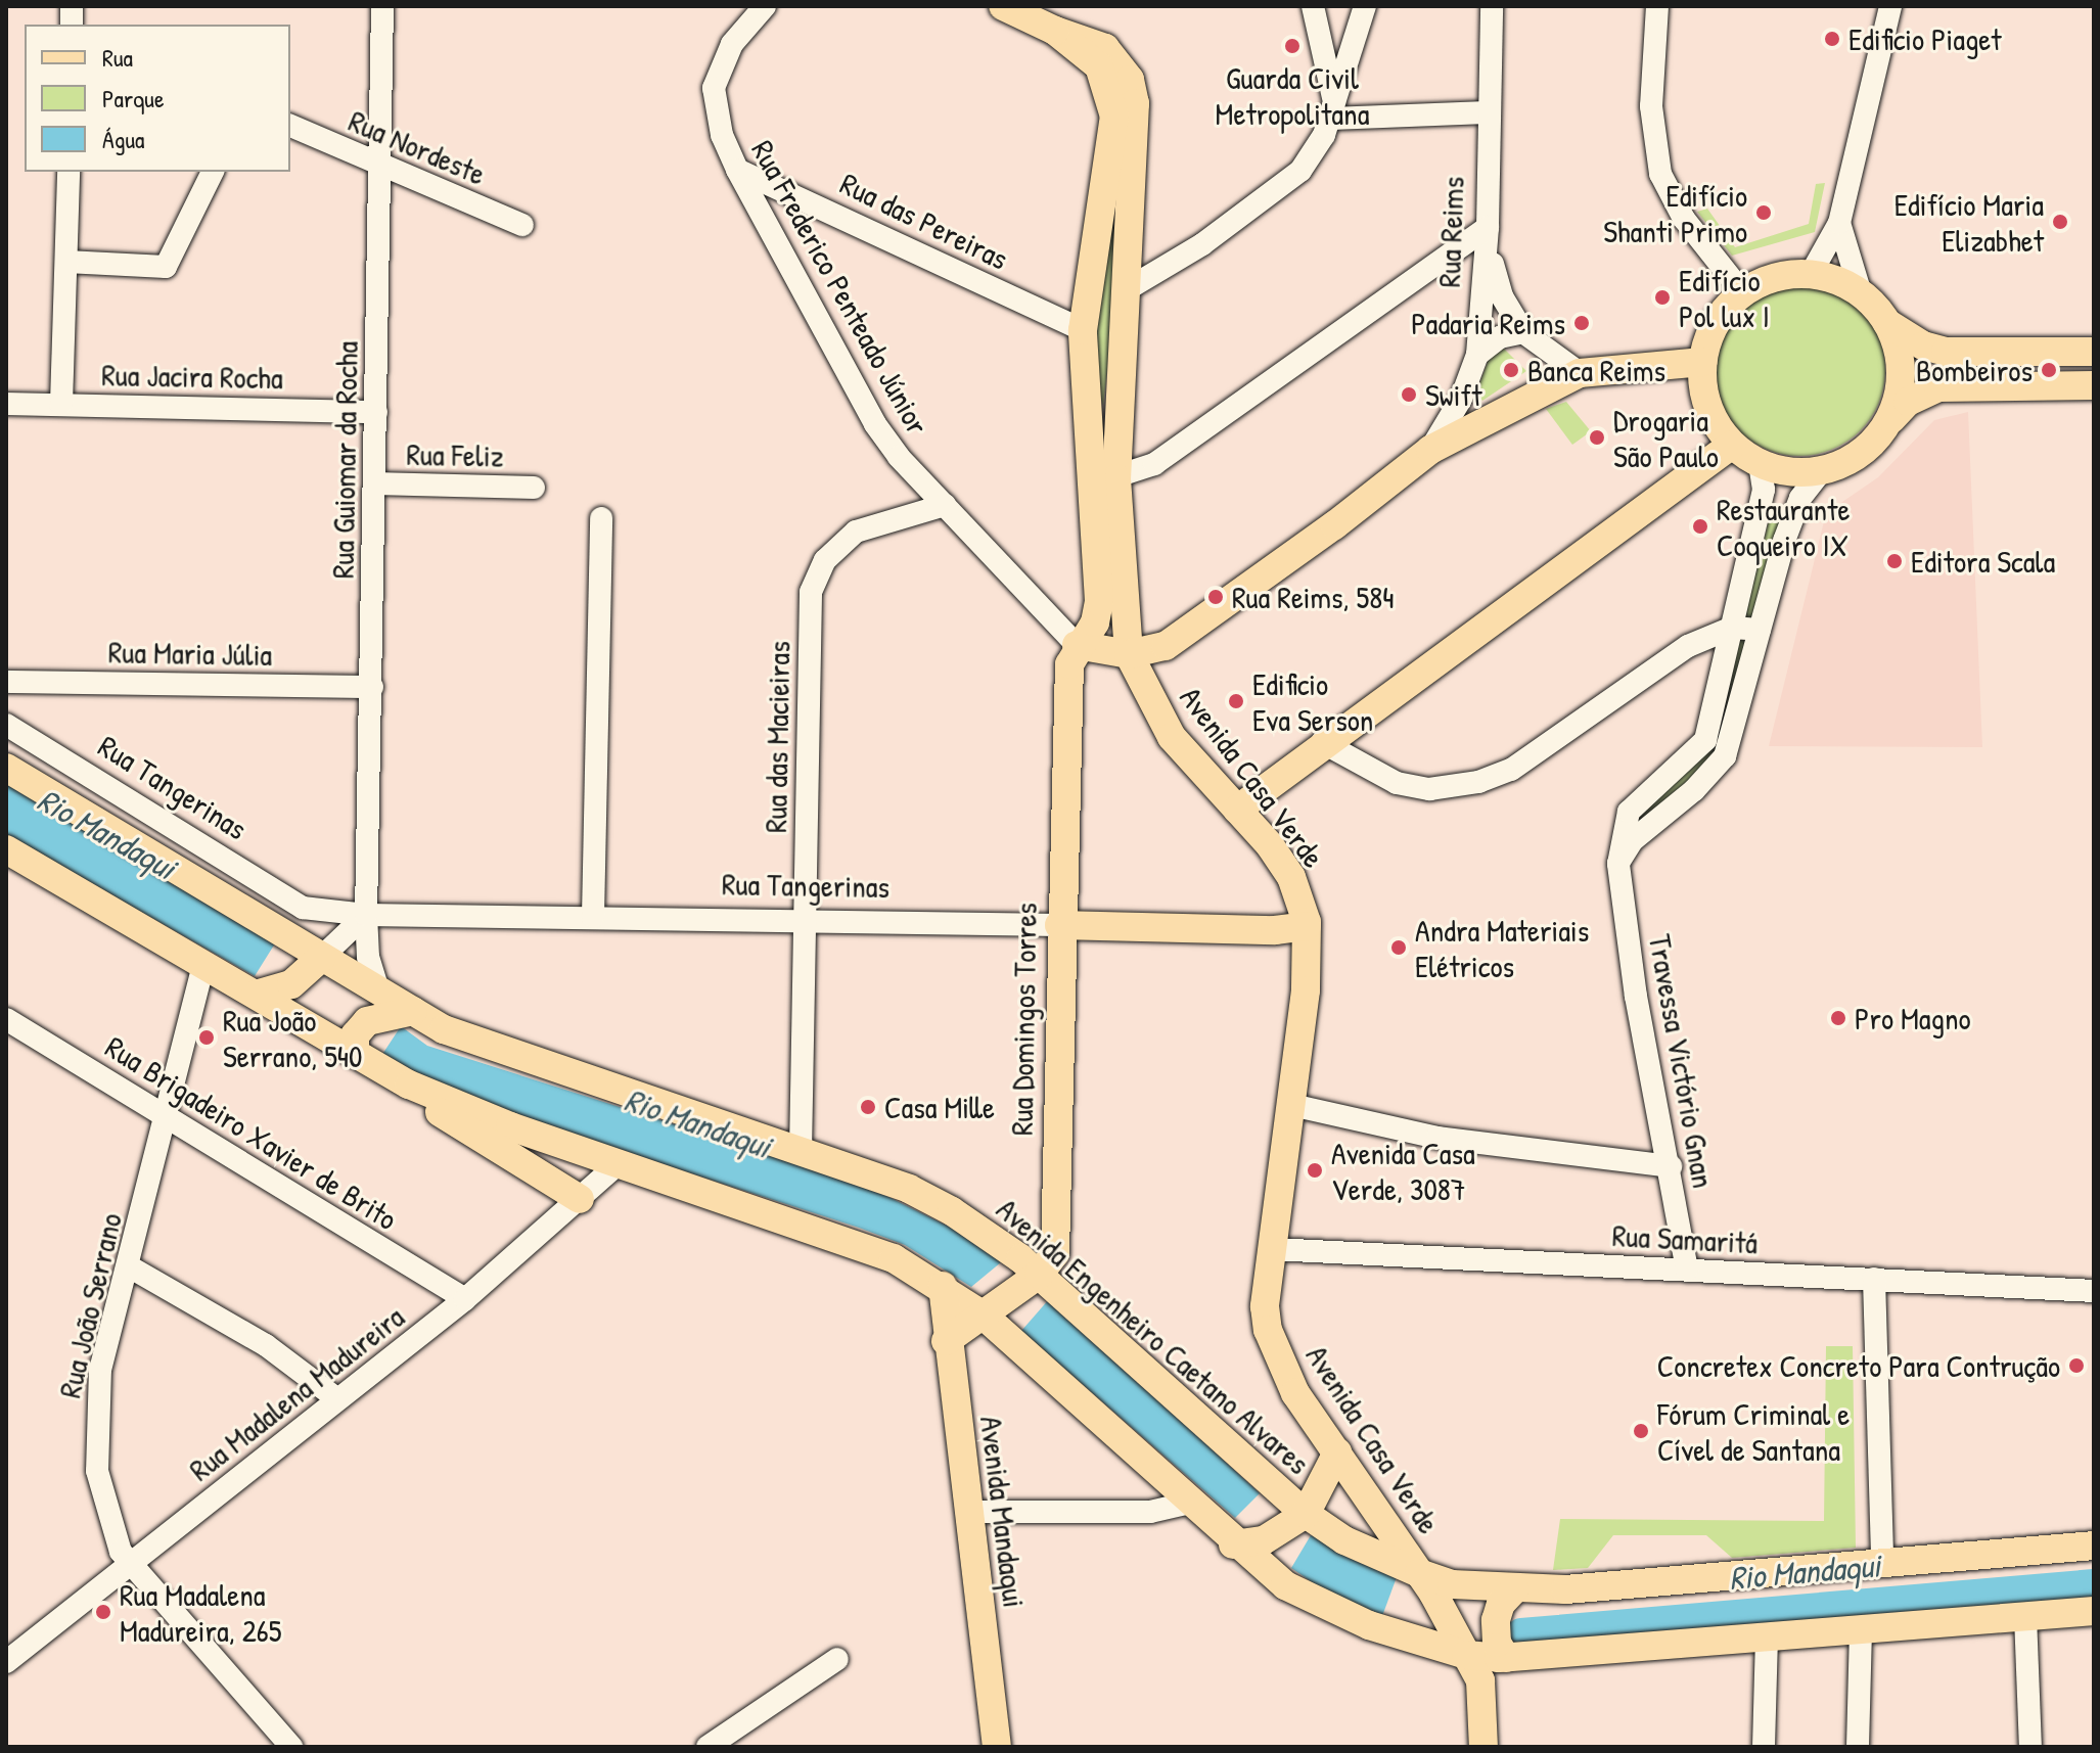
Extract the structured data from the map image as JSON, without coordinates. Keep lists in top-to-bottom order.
{
  "streets": {
    "main road": [
      "Rua Reims",
      "Avenida Casa Verde",
      "Rua Tangerinas",
      "Rua Domingos Torres",
      "Avenida Engenheiro Caetano Alvares",
      "Avenida Mandaqui"
    ],
    "street": [
      "Rua Nordeste",
      "Rua das Pereiras",
      "Rua Frederico Penteado Júnior",
      "Rua Jacira Rocha",
      "Rua Feliz",
      "Rua Guiomar da Rocha",
      "Rua Maria Júlia",
      "Rua das Macieiras",
      "Travessa Victório Gnan",
      "Rua Brigadeiro Xavier de Brito",
      "Rua Samaritá",
      "Rua João Serrano",
      "Rua Madalena Madureira"
    ]
  },
  "crossings": [
    ["Rua Nordeste", "Rua Guiomar da Rocha"],
    ["Rua das Pereiras", "Rua Frederico Penteado Júnior"],
    ["Rua das Pereiras", "Avenida Casa Verde"],
    ["Rua Reims", "Rua Frederico Penteado Júnior"],
    ["Rua Reims", "Avenida Casa Verde"],
    ["Rua Reims", "Rua Domingos Torres"],
    ["Rua Frederico Penteado Júnior", "Rua das Macieiras"],
    ["Rua Frederico Penteado Júnior", "Avenida Casa Verde"],
    ["Rua Frederico Penteado Júnior", "Rua Domingos Torres"],
    ["Rua Jacira Rocha", "Rua Guiomar da Rocha"],
    ["Rua Feliz", "Rua Guiomar da Rocha"],
    ["Rua Guiomar da Rocha", "Rua Maria Júlia"],
    ["Rua Guiomar da Rocha", "Rua Tangerinas"],
    ["Rua Guiomar da Rocha", "Avenida Engenheiro Caetano Alvares"],
    ["Rua das Macieiras", "Rua Tangerinas"],
    ["Rua das Macieiras", "Avenida Engenheiro Caetano Alvares"],
    ["Avenida Casa Verde", "Rua Tangerinas"],
    ["Avenida Casa Verde", "Rua Domingos Torres"],
    ["Avenida Casa Verde", "Rua Samaritá"],
    ["Avenida Casa Verde", "Avenida Engenheiro Caetano Alvares"],
    ["Rua Tangerinas", "Rua Domingos Torres"],
    ["Rua Domingos Torres", "Avenida Engenheiro Caetano Alvares"],
    ["Rua Domingos Torres", "Avenida Mandaqui"],
    ["Travessa Victório Gnan", "Rua Samaritá"],
    ["Rua Brigadeiro Xavier de Brito", "Rua João Serrano"],
    ["Rua Brigadeiro Xavier de Brito", "Rua Madalena Madureira"],
    ["Rua João Serrano", "Rua Madalena Madureira"]
  ],
  "water": ["Rio Mandaqui"],
  "places": [
    "Edificio Piaget",
    "Guarda Civil Metropolitana",
    "Edifício Shanti Primo",
    "Edifício Maria Elizabhet",
    "Edifício Pol lux I",
    "Padaria Reims",
    "Banca Reims",
    "Bombeiros",
    "Swift",
    "Drogaria São Paulo",
    "Restaurante Coqueiro IX",
    "Editora Scala",
    "Rua Reims, 584",
    "Edificio Eva Serson",
    "Andra Materiais Elétricos",
    "Pro Magno",
    "Rua João Serrano, 540",
    "Casa Mille",
    "Avenida Casa Verde, 3087",
    "Concretex Concreto Para Contrução",
    "Fórum Criminal e Cível de Santana",
    "Rua Madalena Madureira, 265"
  ],
  "legend": ["Rua", "Parque", "Água"]
}
